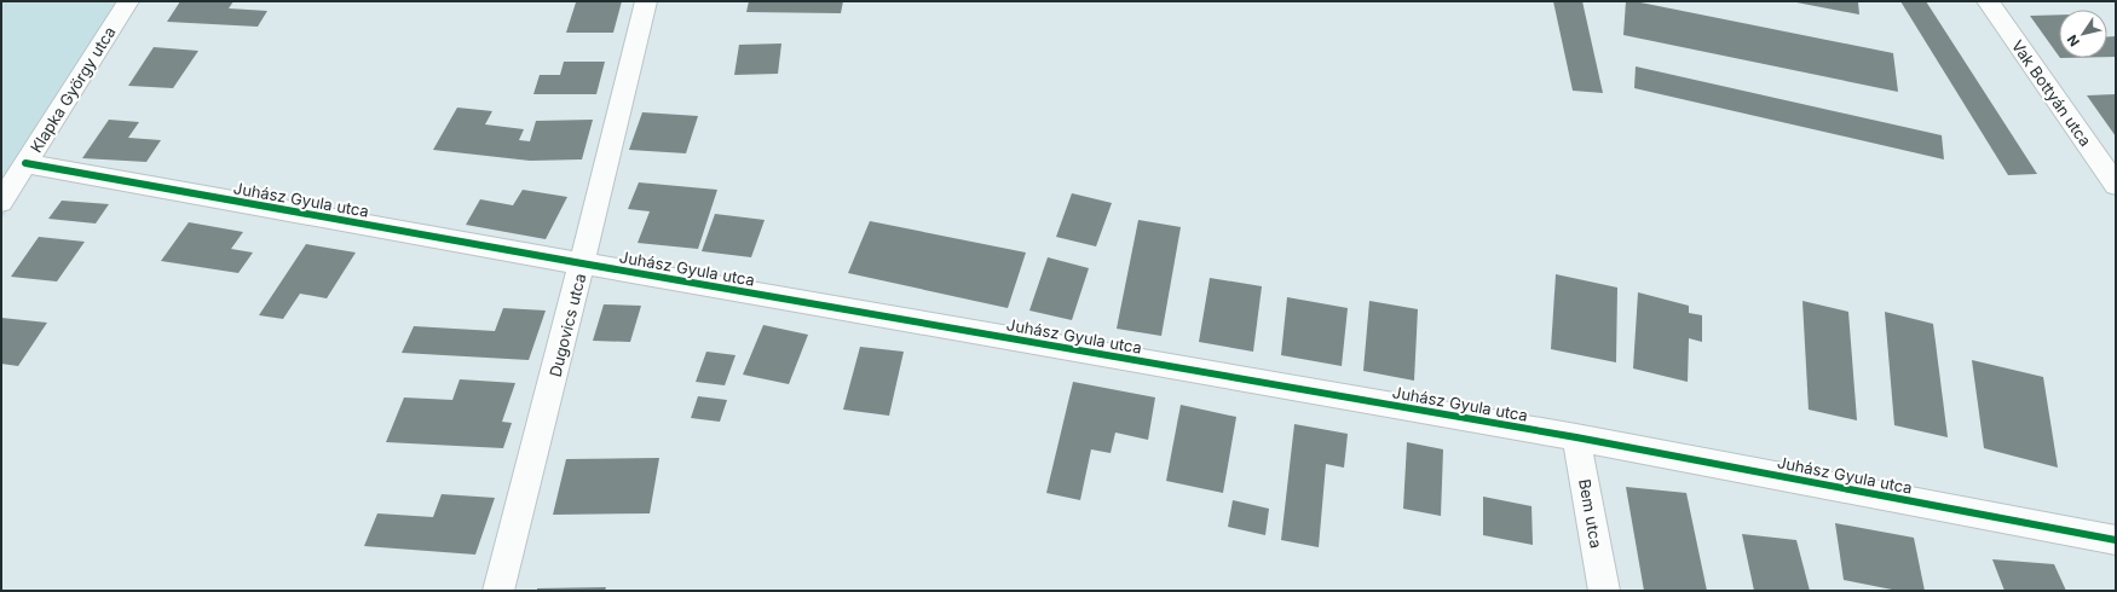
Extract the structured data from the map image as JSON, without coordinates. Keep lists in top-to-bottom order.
{
  "streets": {
    "street": [
      "Klapka György utca",
      "Vak Bottyán utca",
      "Juhász Gyula utca",
      "Dugovics utca",
      "Bem utca"
    ]
  },
  "crossings": [
    ["Klapka György utca", "Juhász Gyula utca"],
    ["Juhász Gyula utca", "Dugovics utca"],
    ["Juhász Gyula utca", "Bem utca"]
  ],
  "north": "bottom left"
}
